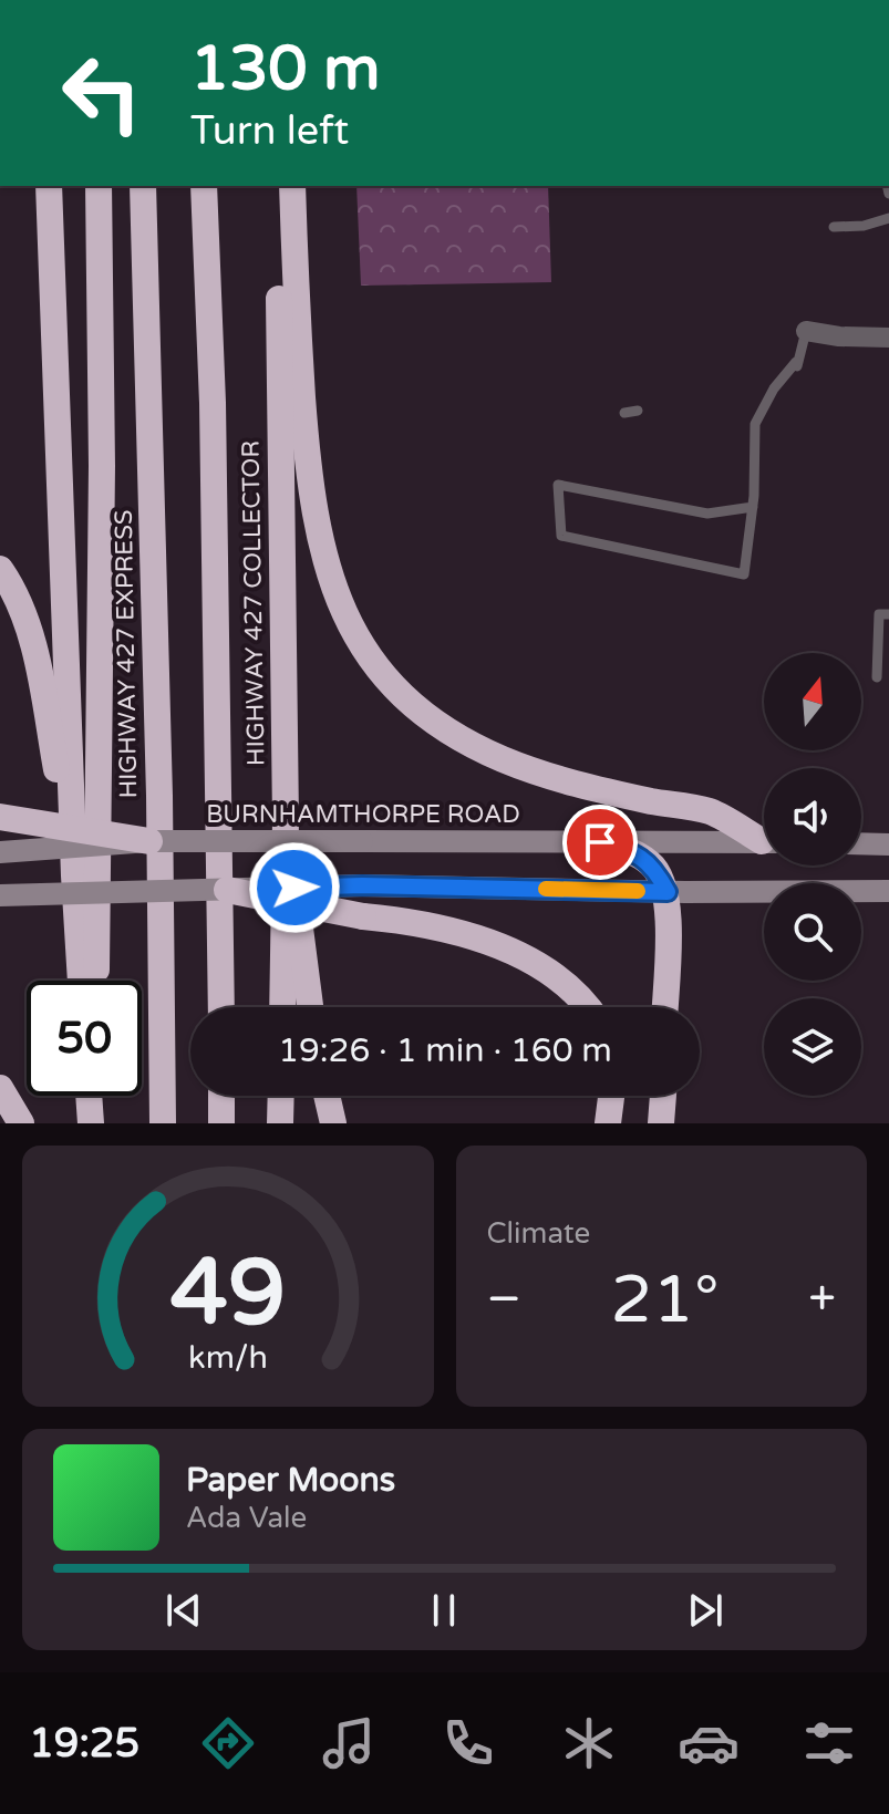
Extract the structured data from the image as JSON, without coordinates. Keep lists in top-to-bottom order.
{
  "streets": {
    "highway": ["HIGHWAY 427 COLLECTOR", "HIGHWAY 427 EXPRESS"],
    "main road": ["BURNHAMTHORPE ROAD"]
  },
  "north": "top",
  "page": {
    "turn": ["130 m", "Turn left"],
    "limit": "50",
    "trip": "19:26 · 1 min · 160 m",
    "tile": "Climate",
    "heat": ["−", "21°", "+"],
    "song": ["Paper Moons", "Ada Vale"],
    "tabs": "19:25",
    "gauge": ["49", "km/h"]
  }
}
